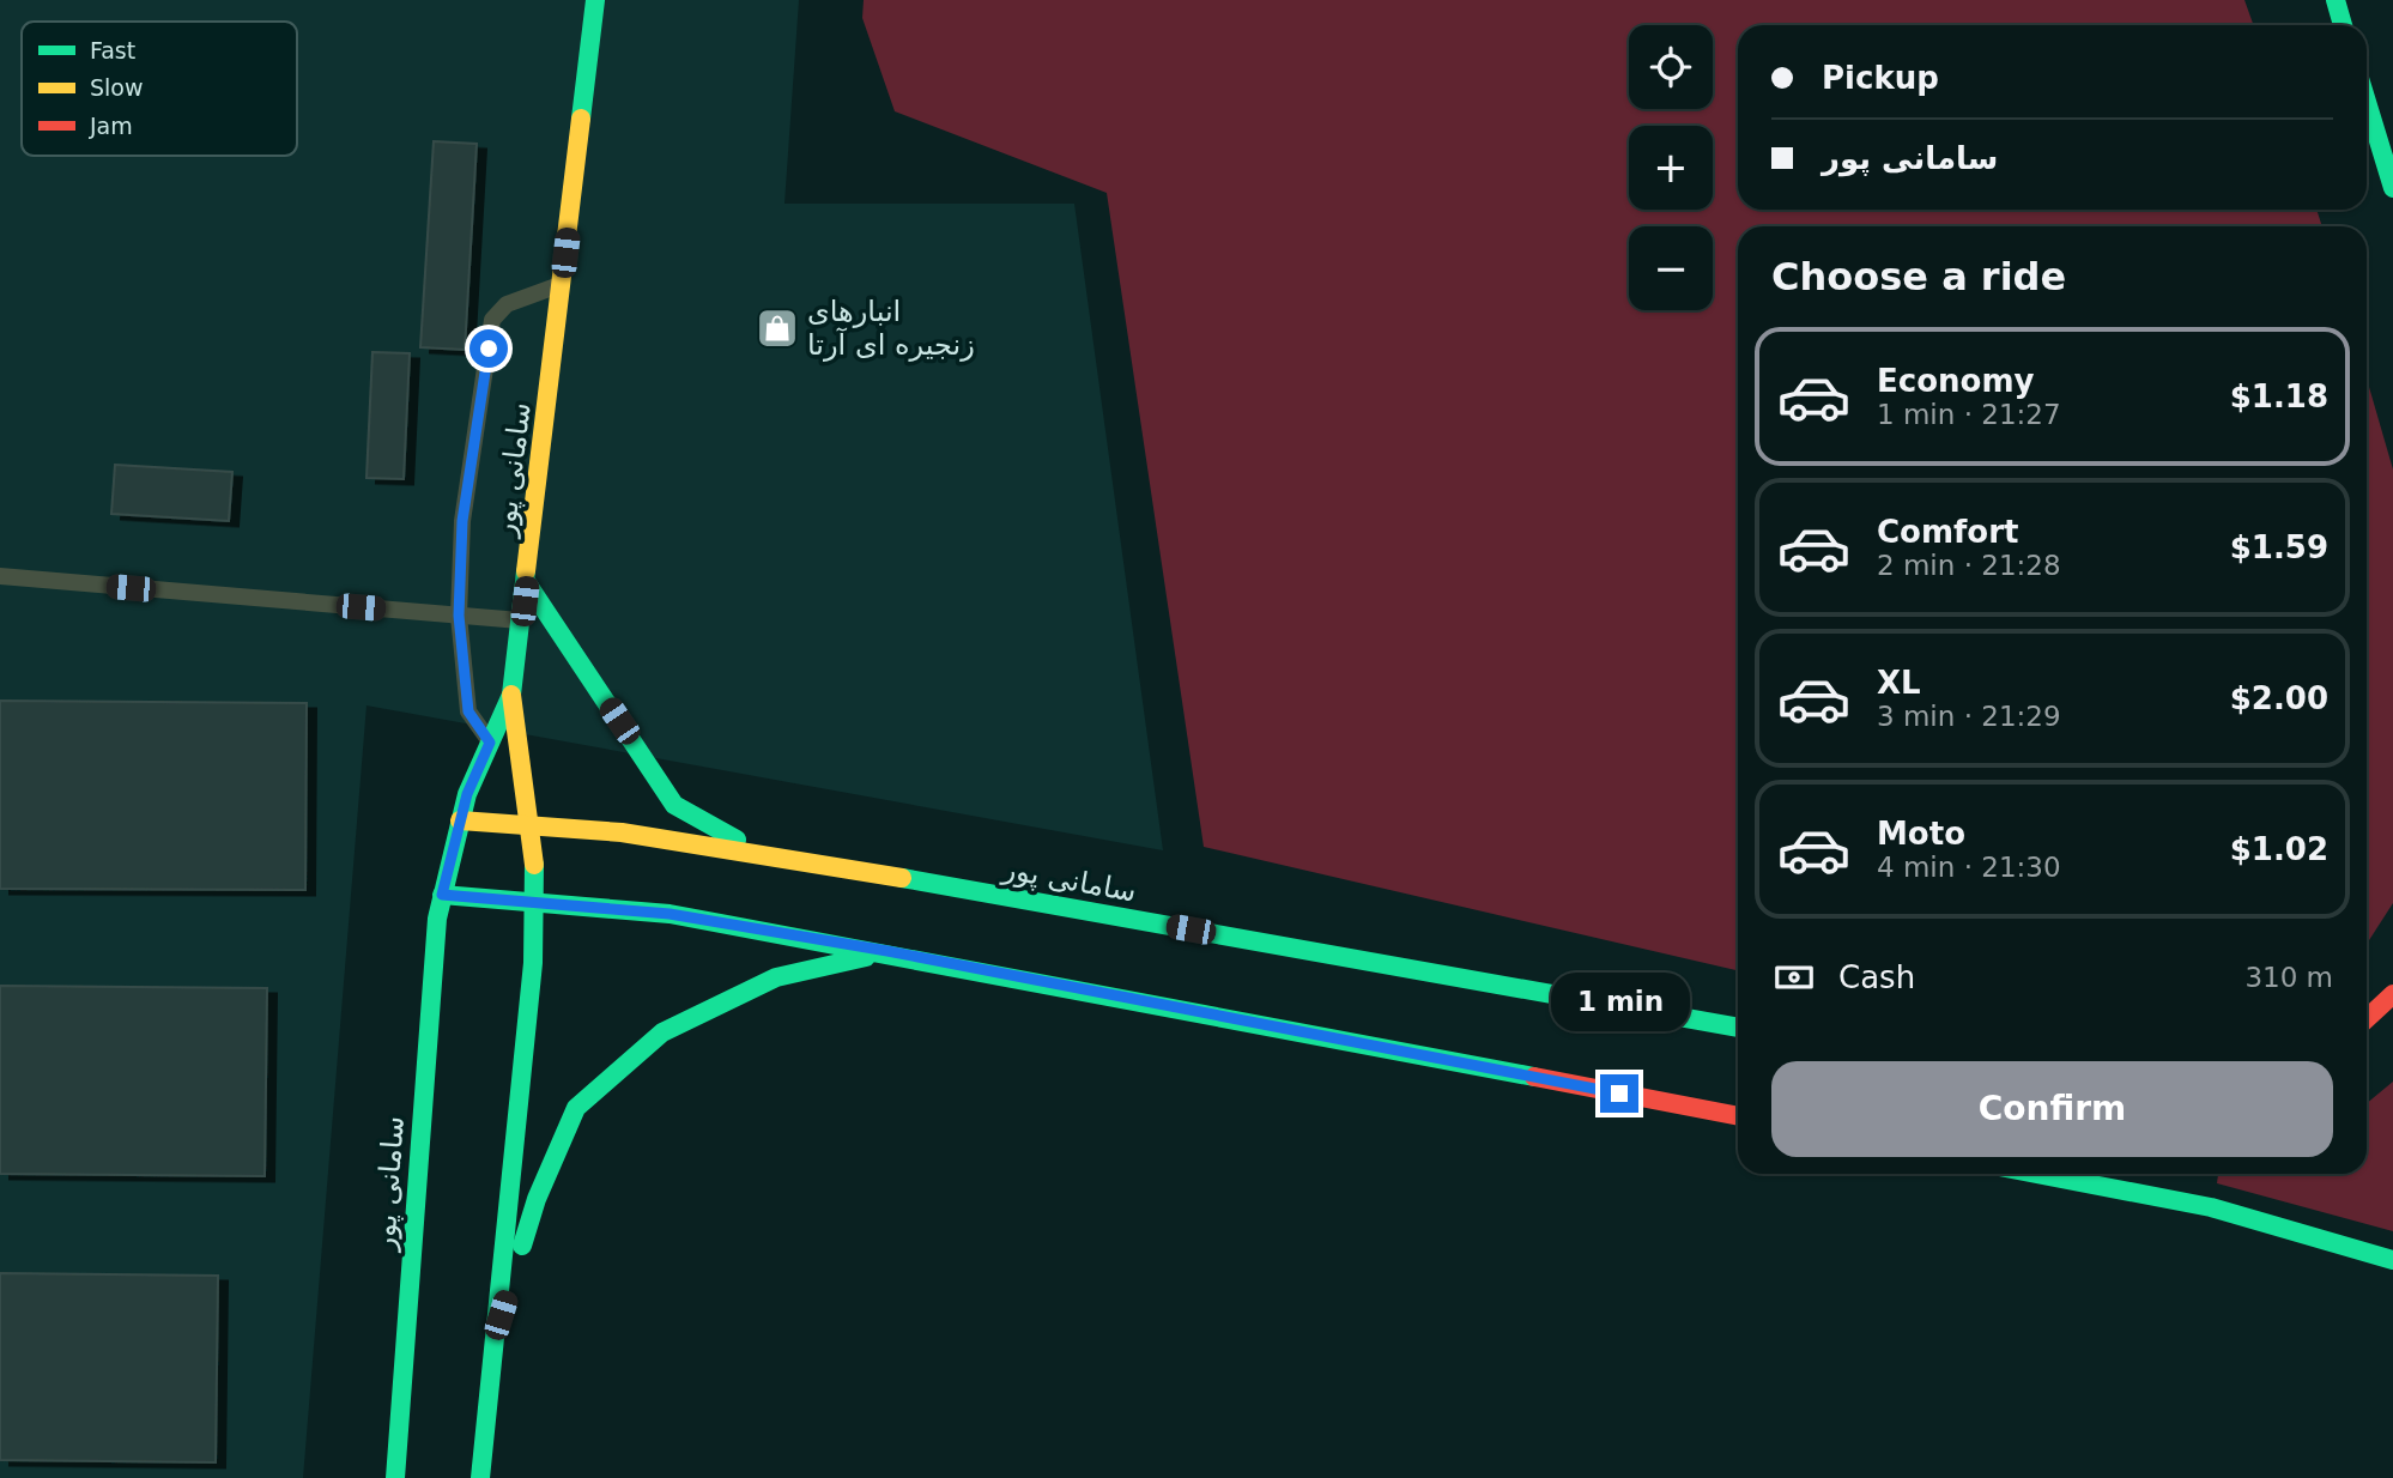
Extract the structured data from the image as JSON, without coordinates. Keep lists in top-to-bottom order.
{
  "streets": {
    "street": ["سامانی پور"]
  },
  "places": {
    "shop": ["انبارهای زنجیره ای آرتا"]
  },
  "legend": ["Fast", "Slow", "Jam"],
  "page": {
    "map_buttons": ["+", "−"],
    "banner": ["Pickup", "سامانی پور"],
    "heading": "Choose a ride",
    "list": [
      {
        "name": "Economy",
        "note": "1 min · 21:27",
        "value": "$1.18"
      },
      {
        "name": "Comfort",
        "note": "2 min · 21:28",
        "value": "$1.59"
      },
      {
        "name": "XL",
        "note": "3 min · 21:29",
        "value": "$2.00"
      },
      {
        "name": "Moto",
        "note": "4 min · 21:30",
        "value": "$1.02"
      }
    ],
    "pay": ["Cash", "310 m"],
    "bubble": "1 min",
    "buttons": "Confirm"
  }
}
